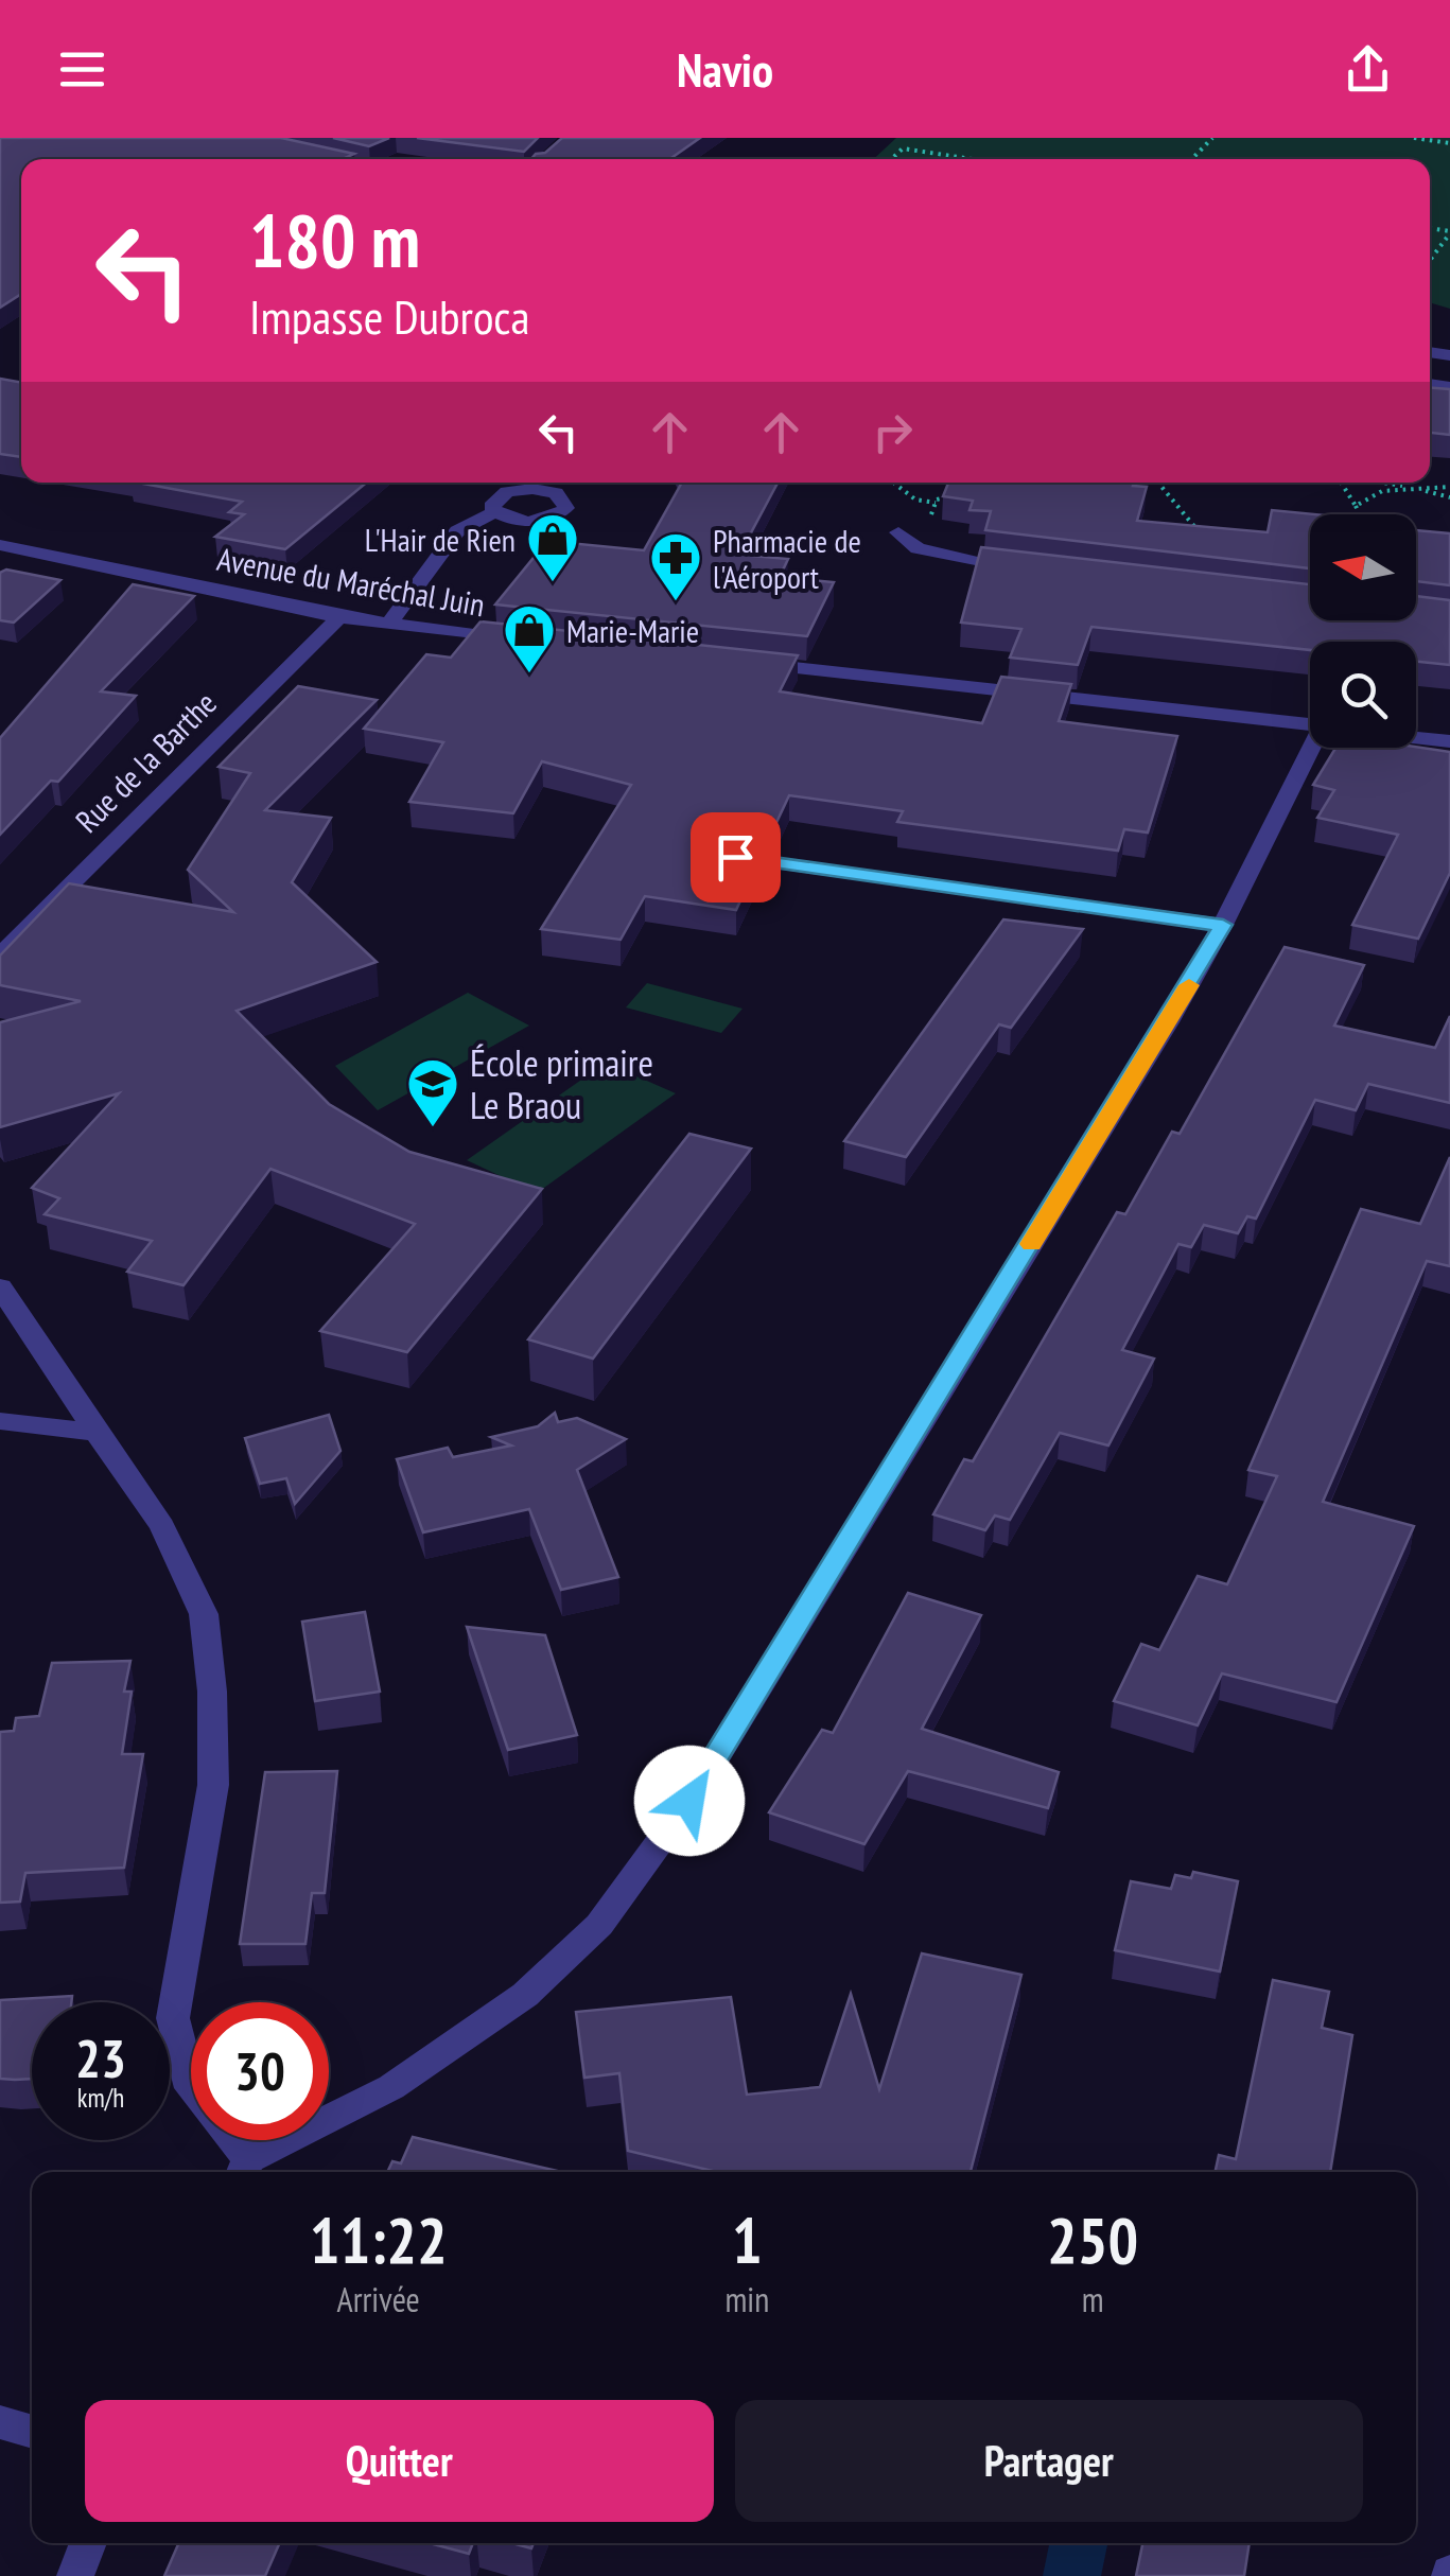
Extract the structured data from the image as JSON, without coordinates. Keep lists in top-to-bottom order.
{
  "streets": {
    "street": ["Avenue du Maréchal Juin", "Rue de la Barthe"]
  },
  "crossings": [
    ["Avenue du Maréchal Juin", "Rue de la Barthe"]
  ],
  "places": {
    "shop": ["L'Hair de Rien", "Marie-Marie"],
    "pharmacy": ["Pharmacie de l'Aéroport"],
    "school or university": ["École primaire Le Braou"]
  },
  "north": "left",
  "page": {
    "header": "Navio",
    "turn": ["180 m", "Impasse Dubroca"],
    "speed": "23 km/h",
    "limit": "30",
    "eta": [
      "11:22",
      "Arrivée",
      "1",
      "min",
      "250",
      "m"
    ],
    "buttons": ["Quitter", "Partager"]
  }
}
